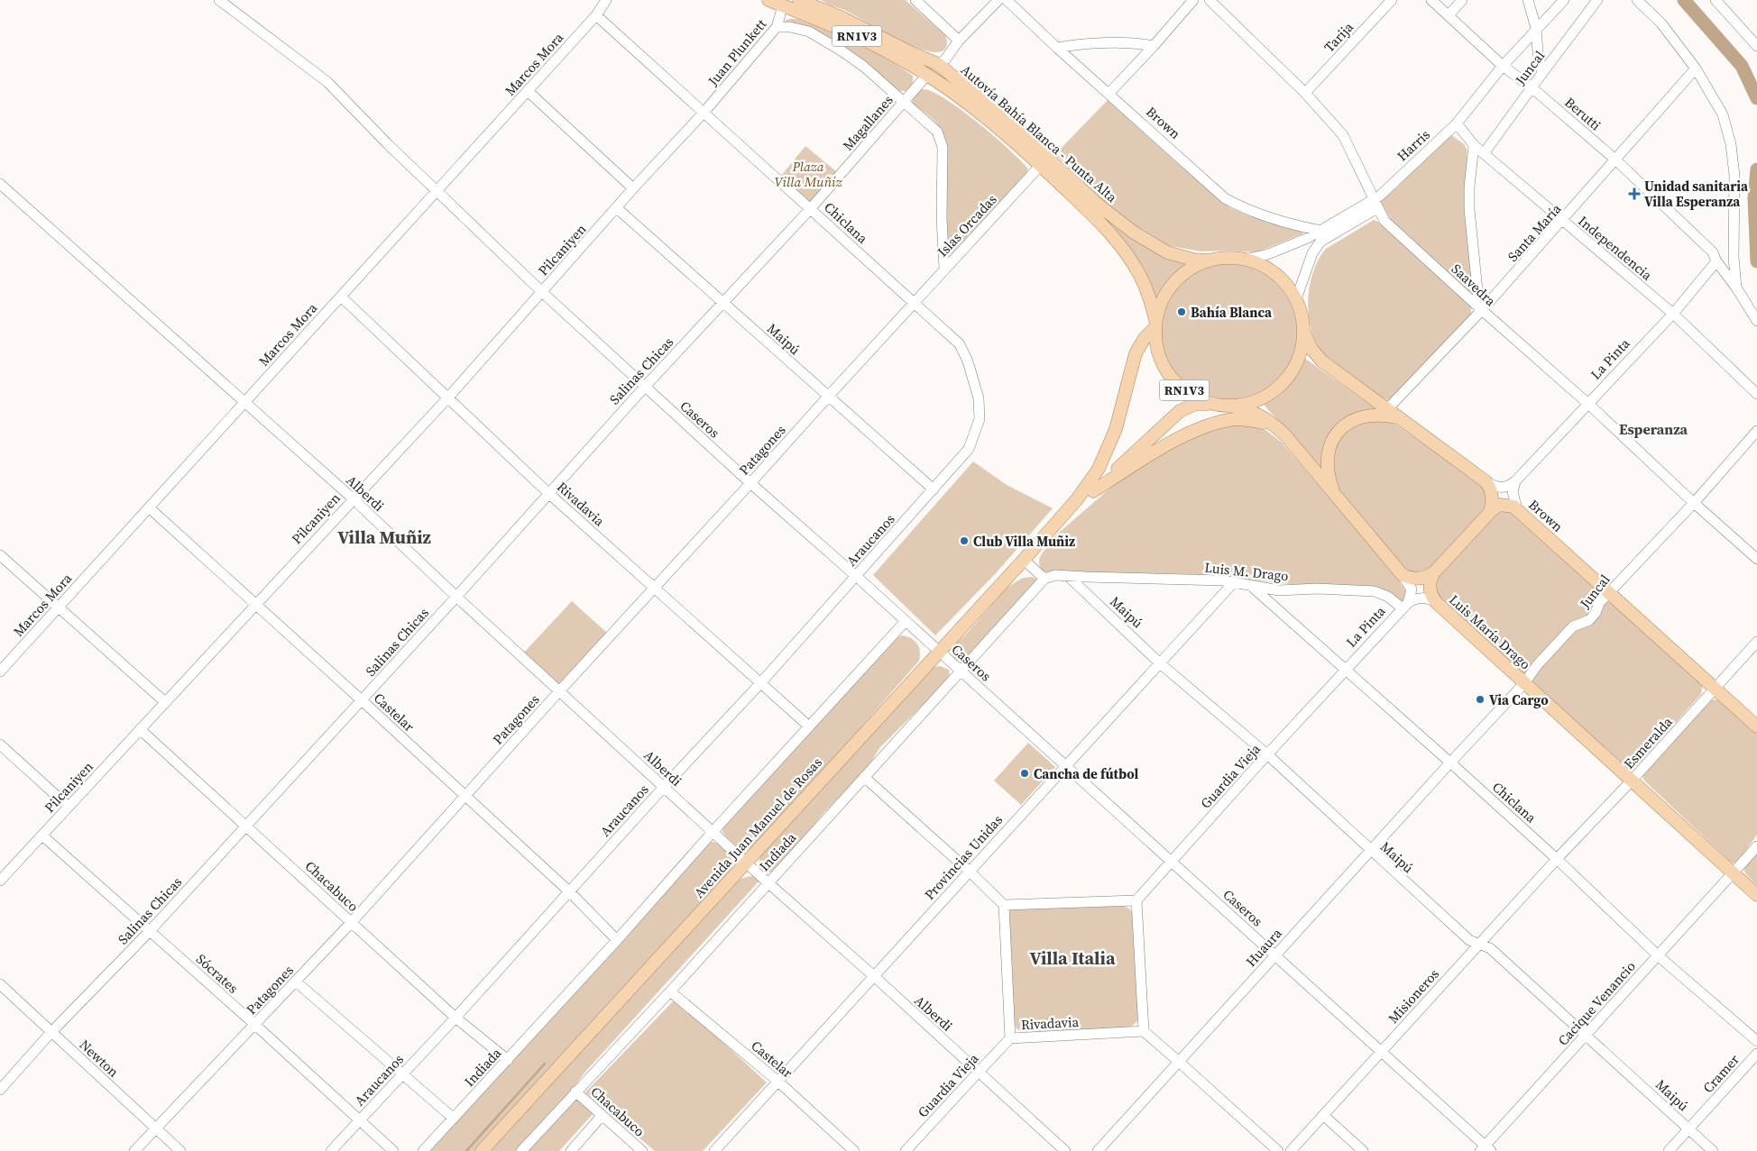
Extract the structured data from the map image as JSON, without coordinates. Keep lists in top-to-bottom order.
{
  "streets": {
    "main road": [
      "RN1V3",
      "Brown",
      "Autovía Bahía Blanca - Punta Alta",
      "Luis María Drago",
      "Avenida Juan Manuel de Rosas"
    ],
    "street": [
      "Tarija",
      "Juan Plunkett",
      "Marcos Mora",
      "Juncal",
      "Berutti",
      "Magallanes",
      "Harris",
      "Chiclana",
      "Islas Orcadas",
      "Santa María",
      "Independencia",
      "Pilcaniyen",
      "Saavedra",
      "Maipú",
      "La Pinta",
      "Salinas Chicas",
      "Caseros",
      "Patagones",
      "Alberdi",
      "Rivadavia",
      "Araucanos",
      "Luis M. Drago",
      "Castelar",
      "Esmeralda",
      "Guardia Vieja",
      "Indiada",
      "Provincias Unidas",
      "Chacabuco",
      "Huaura",
      "Sócrates",
      "Misioneros",
      "Cacique Venancio",
      "Newton",
      "Cramer"
    ]
  },
  "crossings": [
    ["RN1V3", "Autovía Bahía Blanca - Punta Alta"],
    ["RN1V3", "Harris"],
    ["RN1V3", "Avenida Juan Manuel de Rosas"],
    ["Tarija", "Saavedra"],
    ["Juan Plunkett", "Autovía Bahía Blanca - Punta Alta"],
    ["Juan Plunkett", "Chiclana"],
    ["Juan Plunkett", "Pilcaniyen"],
    ["Marcos Mora", "Chiclana"],
    ["Marcos Mora", "Caseros"],
    ["Marcos Mora", "Alberdi"],
    ["Marcos Mora", "Rivadavia"],
    ["Marcos Mora", "Castelar"],
    ["Juncal", "Berutti"],
    ["Juncal", "Brown"],
    ["Juncal", "Chiclana"],
    ["Juncal", "Independencia"],
    ["Juncal", "Saavedra"],
    ["Juncal", "Luis María Drago"],
    ["Juncal", "Huaura"],
    ["Berutti", "Harris"],
    ["Berutti", "Santa María"],
    ["Berutti", "La Pinta"],
    ["Magallanes", "Autovía Bahía Blanca - Punta Alta"],
    ["Magallanes", "Chiclana"],
    ["Magallanes", "Salinas Chicas"],
    ["Brown", "Harris"],
    ["Brown", "Luis María Drago"],
    ["Brown", "Esmeralda"],
    ["Autovía Bahía Blanca - Punta Alta", "Harris"],
    ["Autovía Bahía Blanca - Punta Alta", "Islas Orcadas"],
    ["Autovía Bahía Blanca - Punta Alta", "Avenida Juan Manuel de Rosas"],
    ["Harris", "Independencia"],
    ["Harris", "Saavedra"],
    ["Harris", "Avenida Juan Manuel de Rosas"],
    ["Chiclana", "Islas Orcadas"],
    ["Chiclana", "Pilcaniyen"],
    ["Chiclana", "La Pinta"],
    ["Chiclana", "Salinas Chicas"],
    ["Chiclana", "Patagones"],
    ["Chiclana", "Araucanos"],
    ["Chiclana", "Luis M. Drago"],
    ["Chiclana", "Esmeralda"],
    ["Chiclana", "Guardia Vieja"],
    ["Chiclana", "Huaura"],
    ["Chiclana", "Misioneros"],
    ["Chiclana", "Cacique Venancio"],
    ["Islas Orcadas", "Patagones"],
    ["Santa María", "Independencia"],
    ["Santa María", "Saavedra"],
    ["Independencia", "La Pinta"],
    ["Pilcaniyen", "Maipú"],
    ["Pilcaniyen", "Caseros"],
    ["Pilcaniyen", "Alberdi"],
    ["Pilcaniyen", "Rivadavia"],
    ["Pilcaniyen", "Castelar"],
    ["Pilcaniyen", "Chacabuco"],
    ["Pilcaniyen", "Sócrates"],
    ["Saavedra", "La Pinta"],
    ["Maipú", "Salinas Chicas"],
    ["Maipú", "Patagones"],
    ["Maipú", "Araucanos"],
    ["Maipú", "Luis M. Drago"],
    ["Maipú", "Guardia Vieja"],
    ["Maipú", "Provincias Unidas"],
    ["Maipú", "Huaura"],
    ["Maipú", "Misioneros"],
    ["Maipú", "Cacique Venancio"],
    ["Maipú", "Cramer"],
    ["La Pinta", "Luis M. Drago"],
    ["La Pinta", "Guardia Vieja"],
    ["Salinas Chicas", "Caseros"],
    ["Salinas Chicas", "Alberdi"],
    ["Salinas Chicas", "Rivadavia"],
    ["Salinas Chicas", "Castelar"],
    ["Salinas Chicas", "Chacabuco"],
    ["Salinas Chicas", "Sócrates"],
    ["Salinas Chicas", "Newton"],
    ["Caseros", "Patagones"],
    ["Caseros", "Araucanos"],
    ["Caseros", "Guardia Vieja"],
    ["Caseros", "Avenida Juan Manuel de Rosas"],
    ["Caseros", "Indiada"],
    ["Caseros", "Provincias Unidas"],
    ["Caseros", "Huaura"],
    ["Caseros", "Misioneros"],
    ["Caseros", "Cacique Venancio"],
    ["Patagones", "Alberdi"],
    ["Patagones", "Rivadavia"],
    ["Patagones", "Castelar"],
    ["Patagones", "Chacabuco"],
    ["Patagones", "Sócrates"],
    ["Patagones", "Newton"],
    ["Alberdi", "Araucanos"],
    ["Alberdi", "Guardia Vieja"],
    ["Alberdi", "Avenida Juan Manuel de Rosas"],
    ["Alberdi", "Indiada"],
    ["Alberdi", "Provincias Unidas"],
    ["Rivadavia", "Araucanos"],
    ["Rivadavia", "Guardia Vieja"],
    ["Rivadavia", "Indiada"],
    ["Araucanos", "Castelar"],
    ["Araucanos", "Chacabuco"],
    ["Araucanos", "Sócrates"],
    ["Luis M. Drago", "Indiada"],
    ["Luis M. Drago", "Provincias Unidas"],
    ["Luis María Drago", "Esmeralda"],
    ["Luis María Drago", "Cacique Venancio"],
    ["Castelar", "Indiada"],
    ["Castelar", "Provincias Unidas"],
    ["Esmeralda", "Misioneros"],
    ["Indiada", "Chacabuco"]
  ],
  "districts": ["Esperanza", "Villa Muñiz", "Villa Italia"],
  "parks": ["Plaza Villa Muñiz"],
  "places": {
    "health": ["Unidad sanitaria Villa Esperanza"],
    "other": [
      "Bahía Blanca",
      "Club Villa Muñiz",
      "Via Cargo",
      "Cancha de fútbol"
    ]
  }
}
